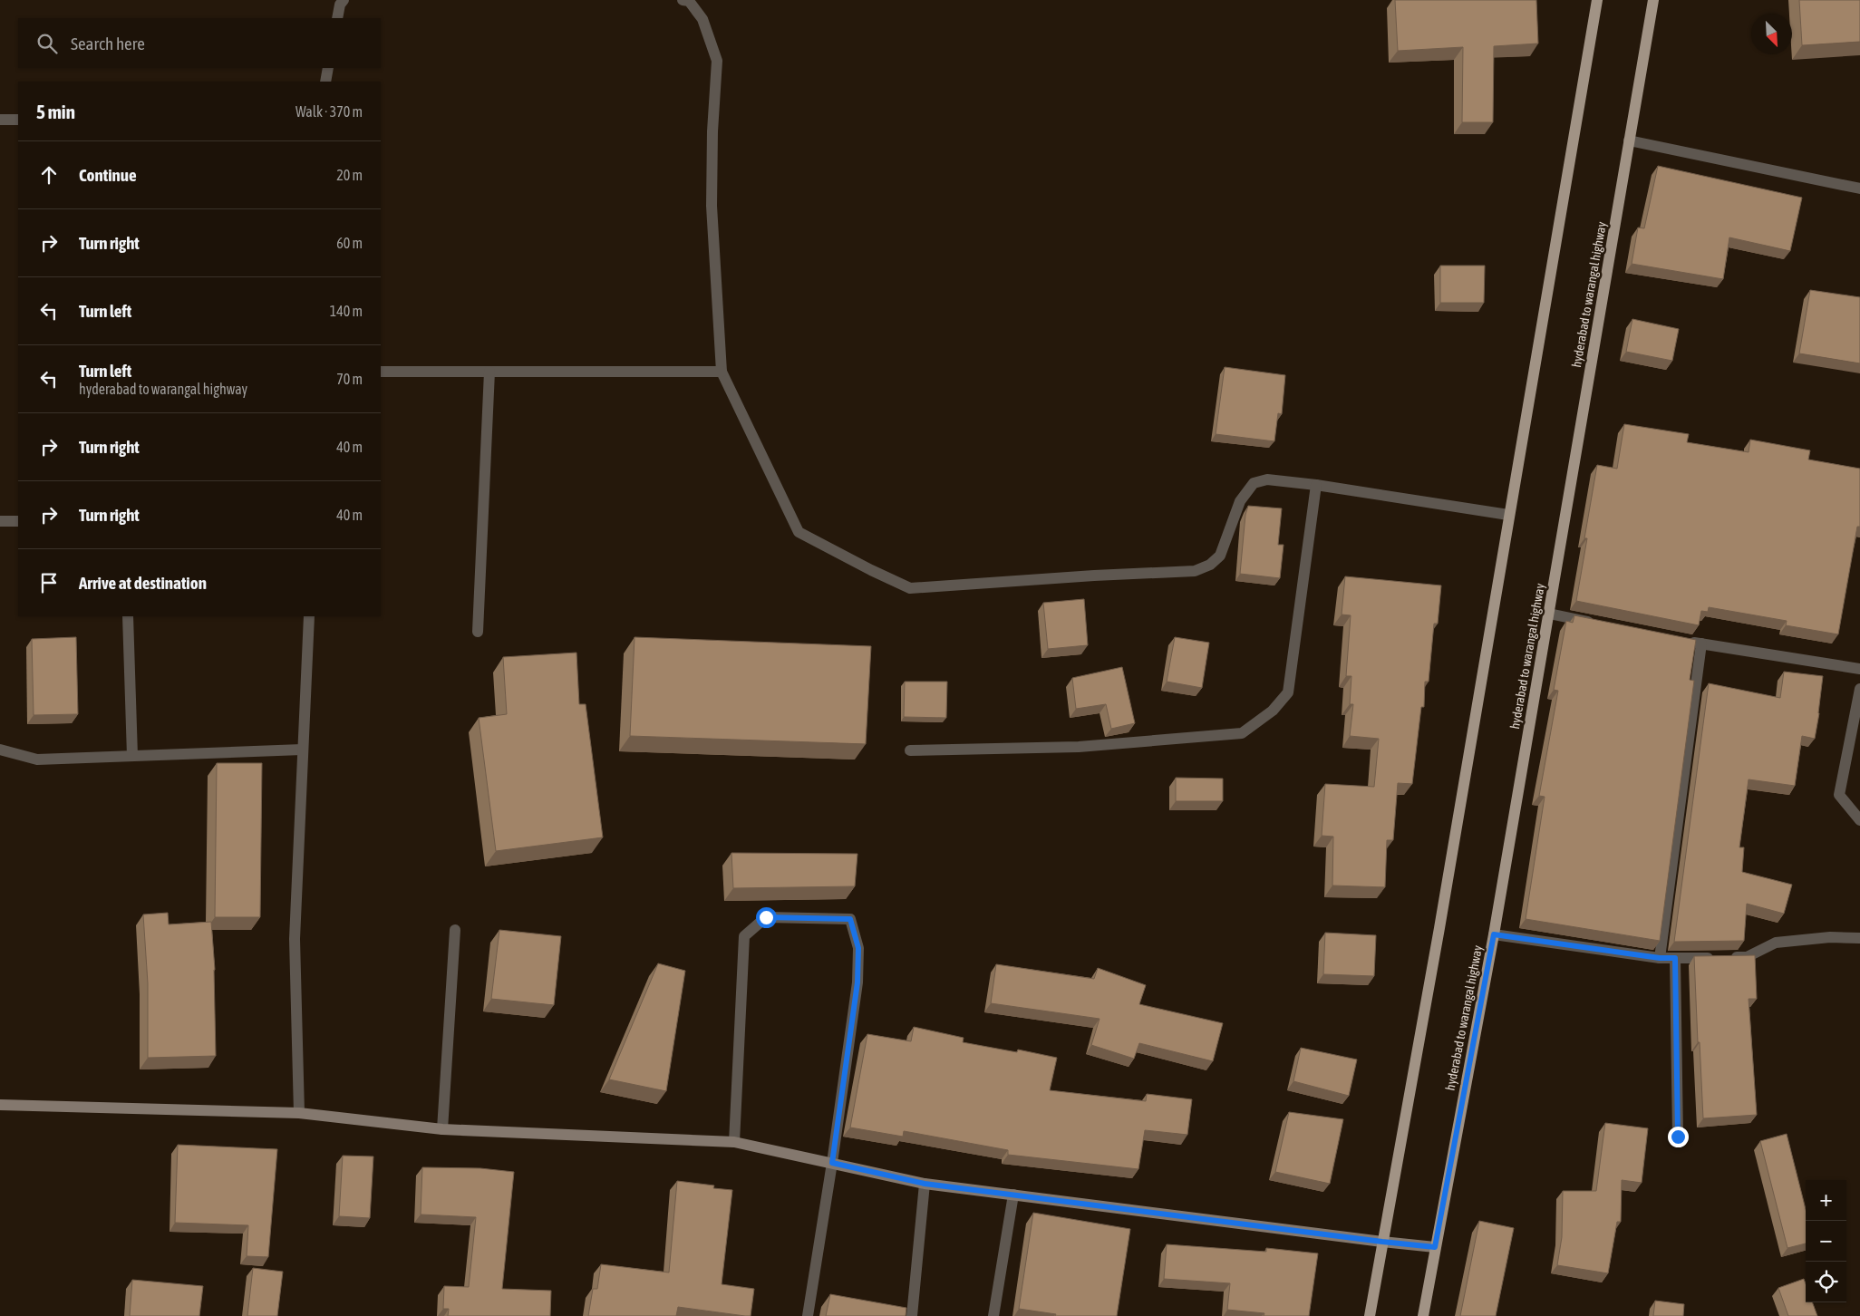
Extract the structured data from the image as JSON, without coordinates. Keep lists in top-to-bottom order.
{
  "streets": {
    "main road": ["hyderabad to warangal highway"]
  },
  "north": "bottom right",
  "page": {
    "search": "Search here",
    "heading": ["5 min", "Walk · 370 m"],
    "list": [
      ["Continue", "20 m"],
      ["Turn right", "60 m"],
      ["Turn left", "140 m"],
      ["Turn left", "hyderabad to warangal highway", "70 m"],
      ["Turn right", "40 m"],
      ["Turn right", "40 m"],
      "Arrive at destination"
    ],
    "map_buttons": ["+", "−"]
  }
}
